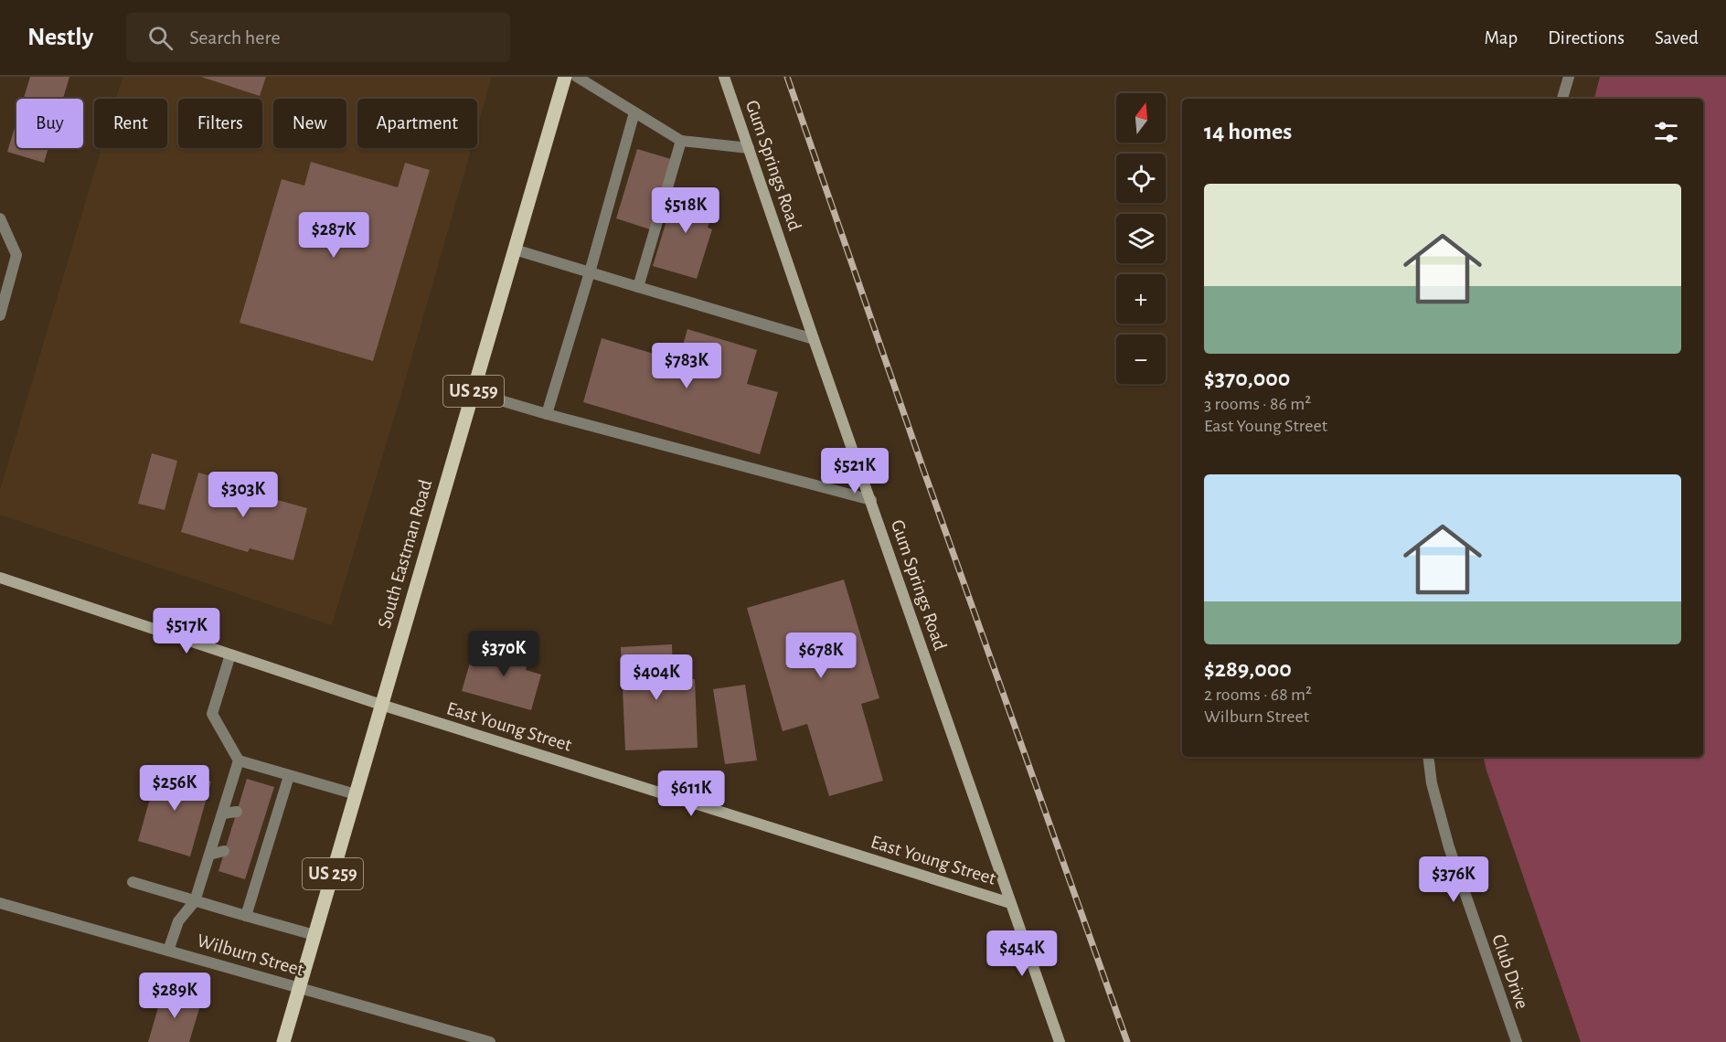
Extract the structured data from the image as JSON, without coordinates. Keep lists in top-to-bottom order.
{
  "streets": {
    "main road": ["US 259", "South Eastman Road"],
    "street": [
      "Gum Springs Road",
      "East Young Street",
      "Wilburn Street",
      "Club Drive"
    ]
  },
  "crossings": [
    ["Gum Springs Road", "East Young Street"],
    ["South Eastman Road", "East Young Street"],
    ["South Eastman Road", "Wilburn Street"]
  ],
  "north": "top",
  "page": {
    "header": "Nestly",
    "search": "Search here",
    "nav": ["Map", "Directions", "Saved"],
    "map_buttons": ["+", "−"],
    "chip": [
      "Buy",
      "Rent",
      "Filters",
      "New",
      "Apartment"
    ],
    "heading": "14 homes",
    "list": [
      {
        "name": "$370,000",
        "note": "3 rooms · 86 m² · East Young Street"
      },
      {
        "name": "$289,000",
        "note": "2 rooms · 68 m² · Wilburn Street"
      }
    ],
    "price": [
      "$518K",
      "$287K",
      "$783K",
      "$521K",
      "$303K",
      "$517K",
      "$370K",
      "$678K",
      "$404K",
      "$256K",
      "$611K",
      "$376K",
      "$454K",
      "$289K"
    ]
  }
}
